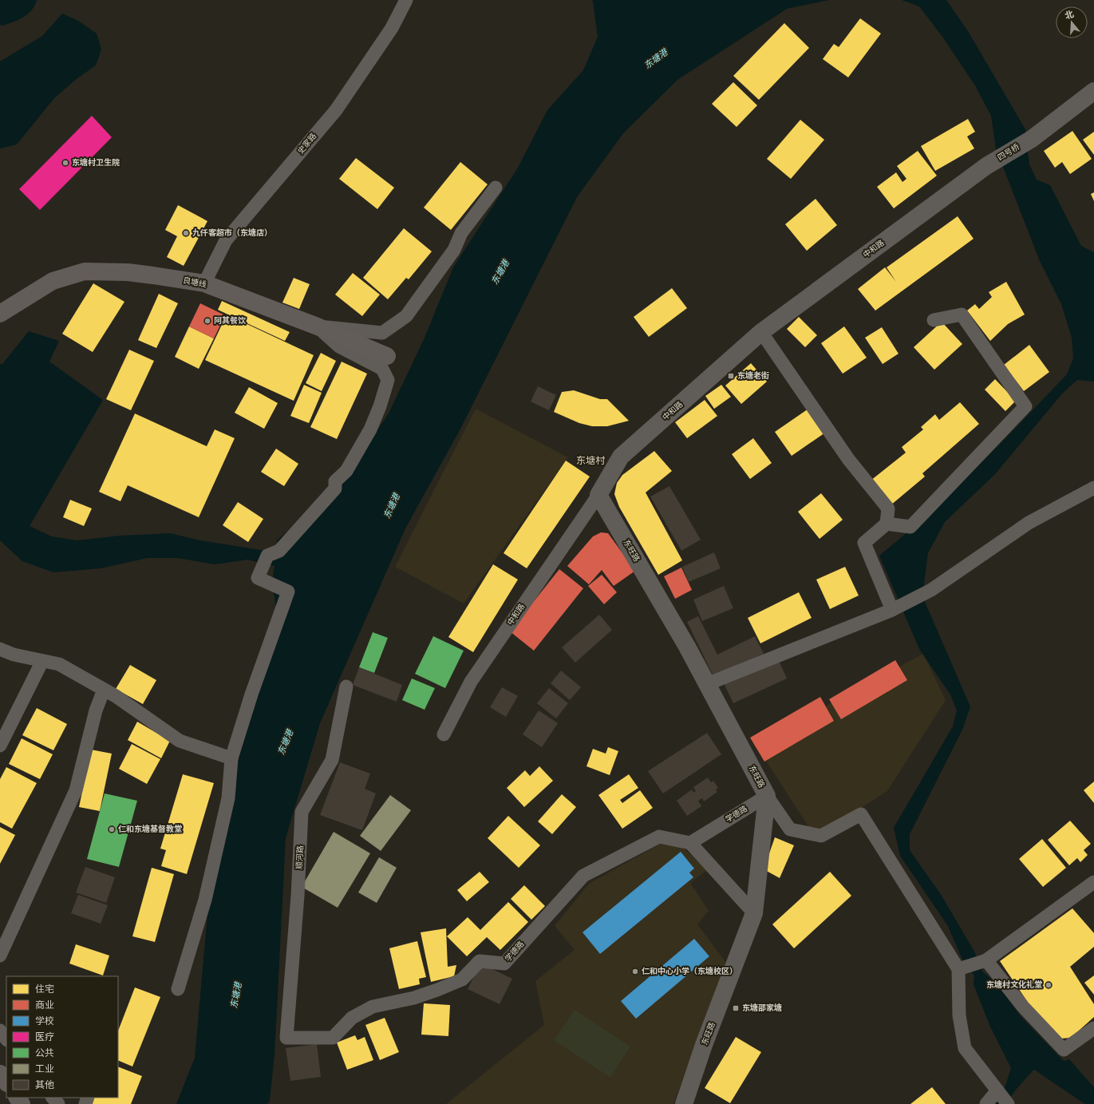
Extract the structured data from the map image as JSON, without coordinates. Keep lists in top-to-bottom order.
{
  "streets": {
    "main road": ["良塘线"],
    "street": [
      "史家路",
      "四号桥",
      "中和路",
      "东旺路",
      "学德路",
      "顺河路"
    ]
  },
  "crossings": [
    ["史家路", "良塘线"],
    ["四号桥", "中和路"],
    ["中和路", "东旺路"],
    ["东旺路", "学德路"],
    ["学德路", "顺河路"]
  ],
  "districts": ["东塘村"],
  "water": ["东塘港"],
  "places": {
    "other": [
      "东塘村卫生院",
      "九仟客超市（东塘店）",
      "阿其餐饮",
      "仁和东塘基督教堂",
      "仁和中心小学（东塘校区）",
      "东塘村文化礼堂"
    ],
    "transit": ["东塘老街", "东塘邵家塘"]
  },
  "legend": [
    "住宅",
    "商业",
    "学校",
    "医疗",
    "公共",
    "工业",
    "其他"
  ],
  "north": "top"
}
